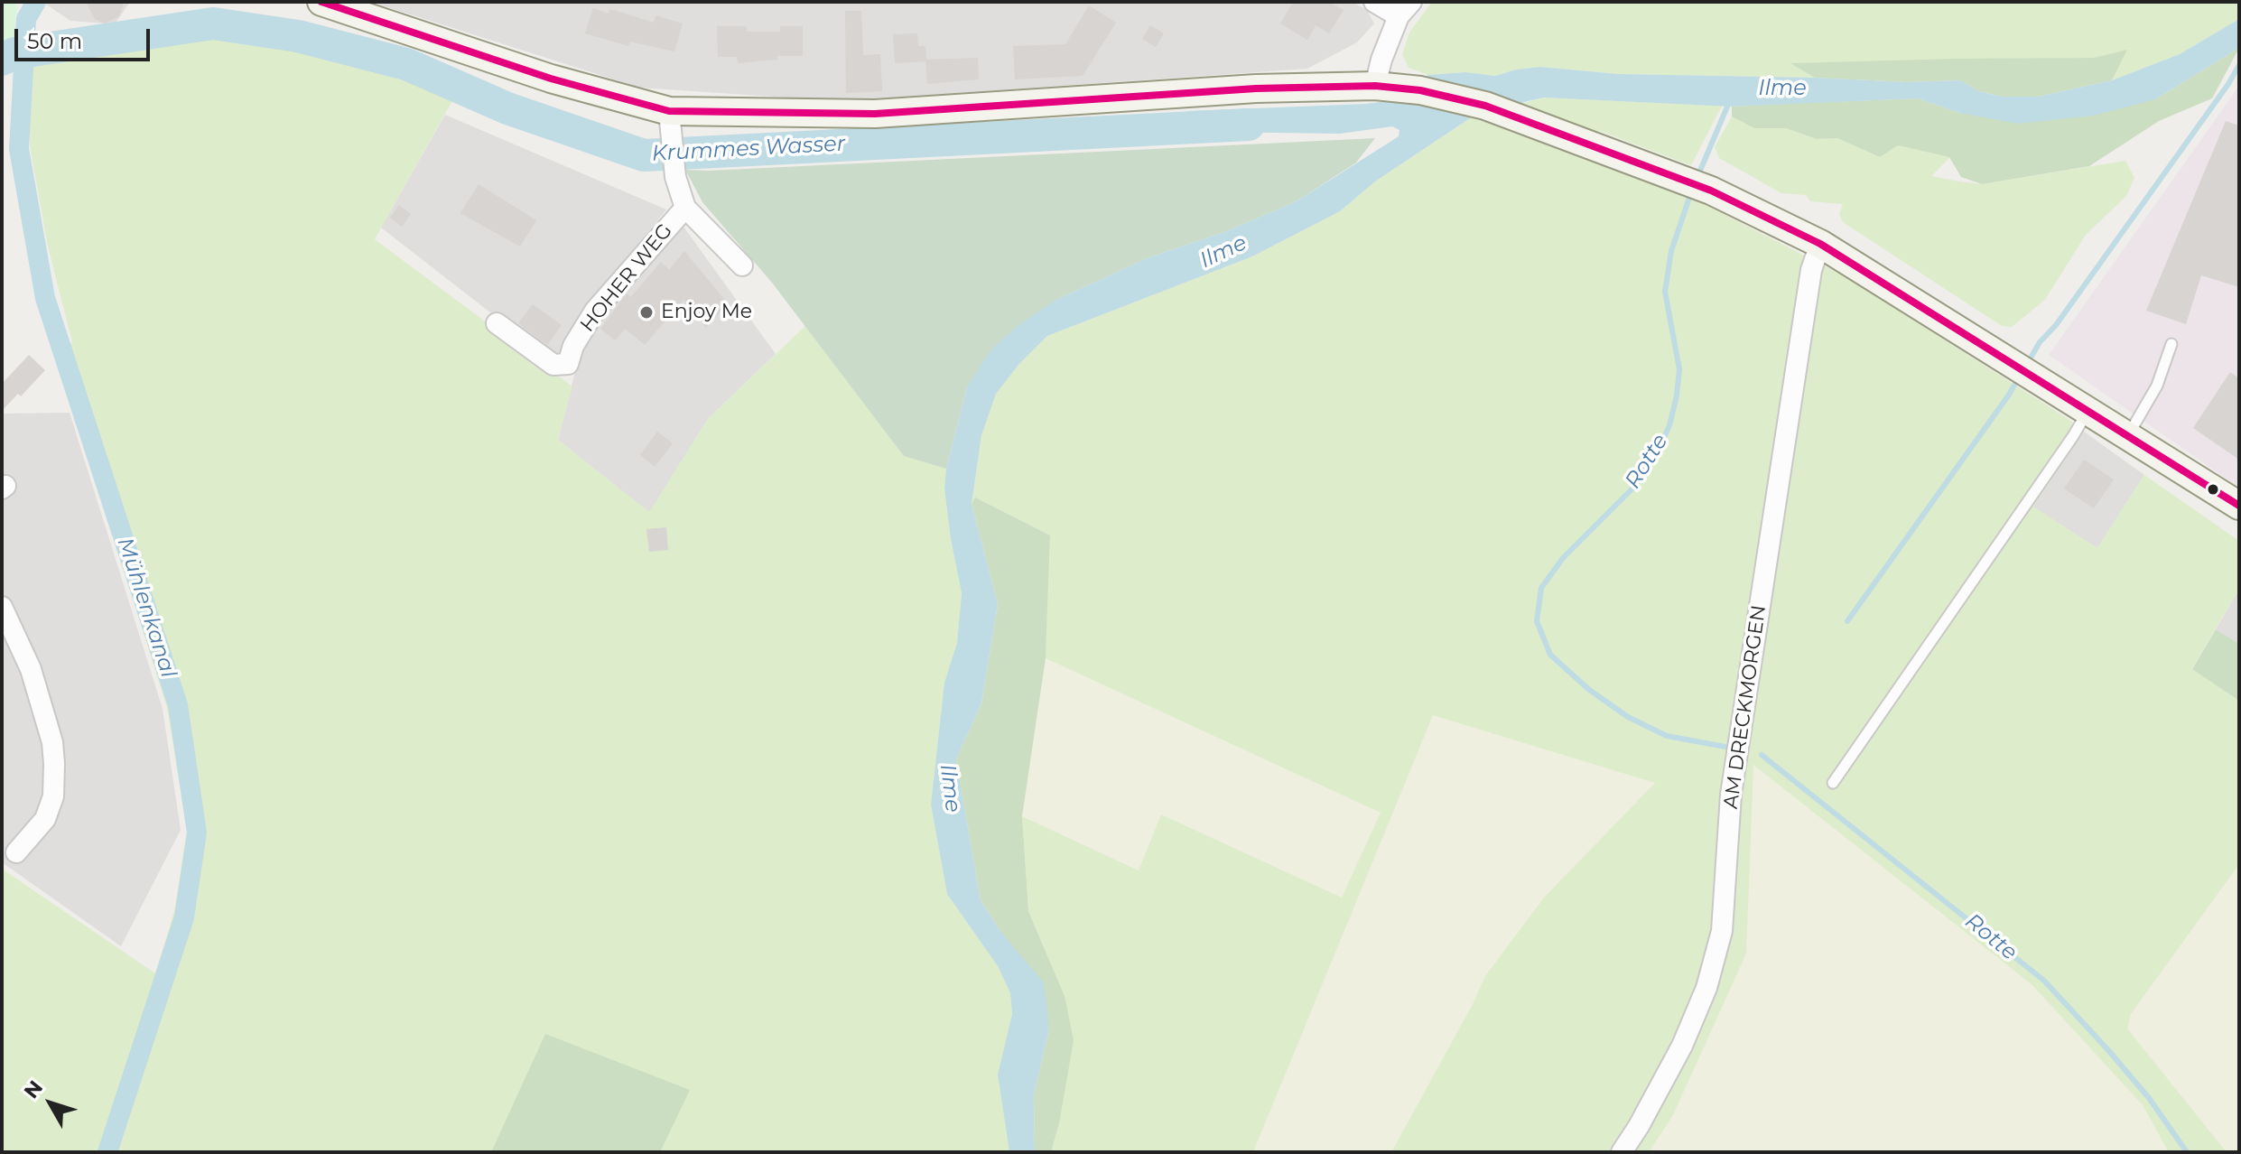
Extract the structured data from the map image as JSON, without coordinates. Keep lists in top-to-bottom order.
{
  "streets": {
    "street": ["HOHER WEG", "AM DRECKMORGEN"]
  },
  "water": [
    "Ilme",
    "Krummes Wasser",
    "Rotte",
    "Mühlenkanal"
  ],
  "places": ["Enjoy Me"],
  "scale_bar": "50 m",
  "north": "top left"
}
